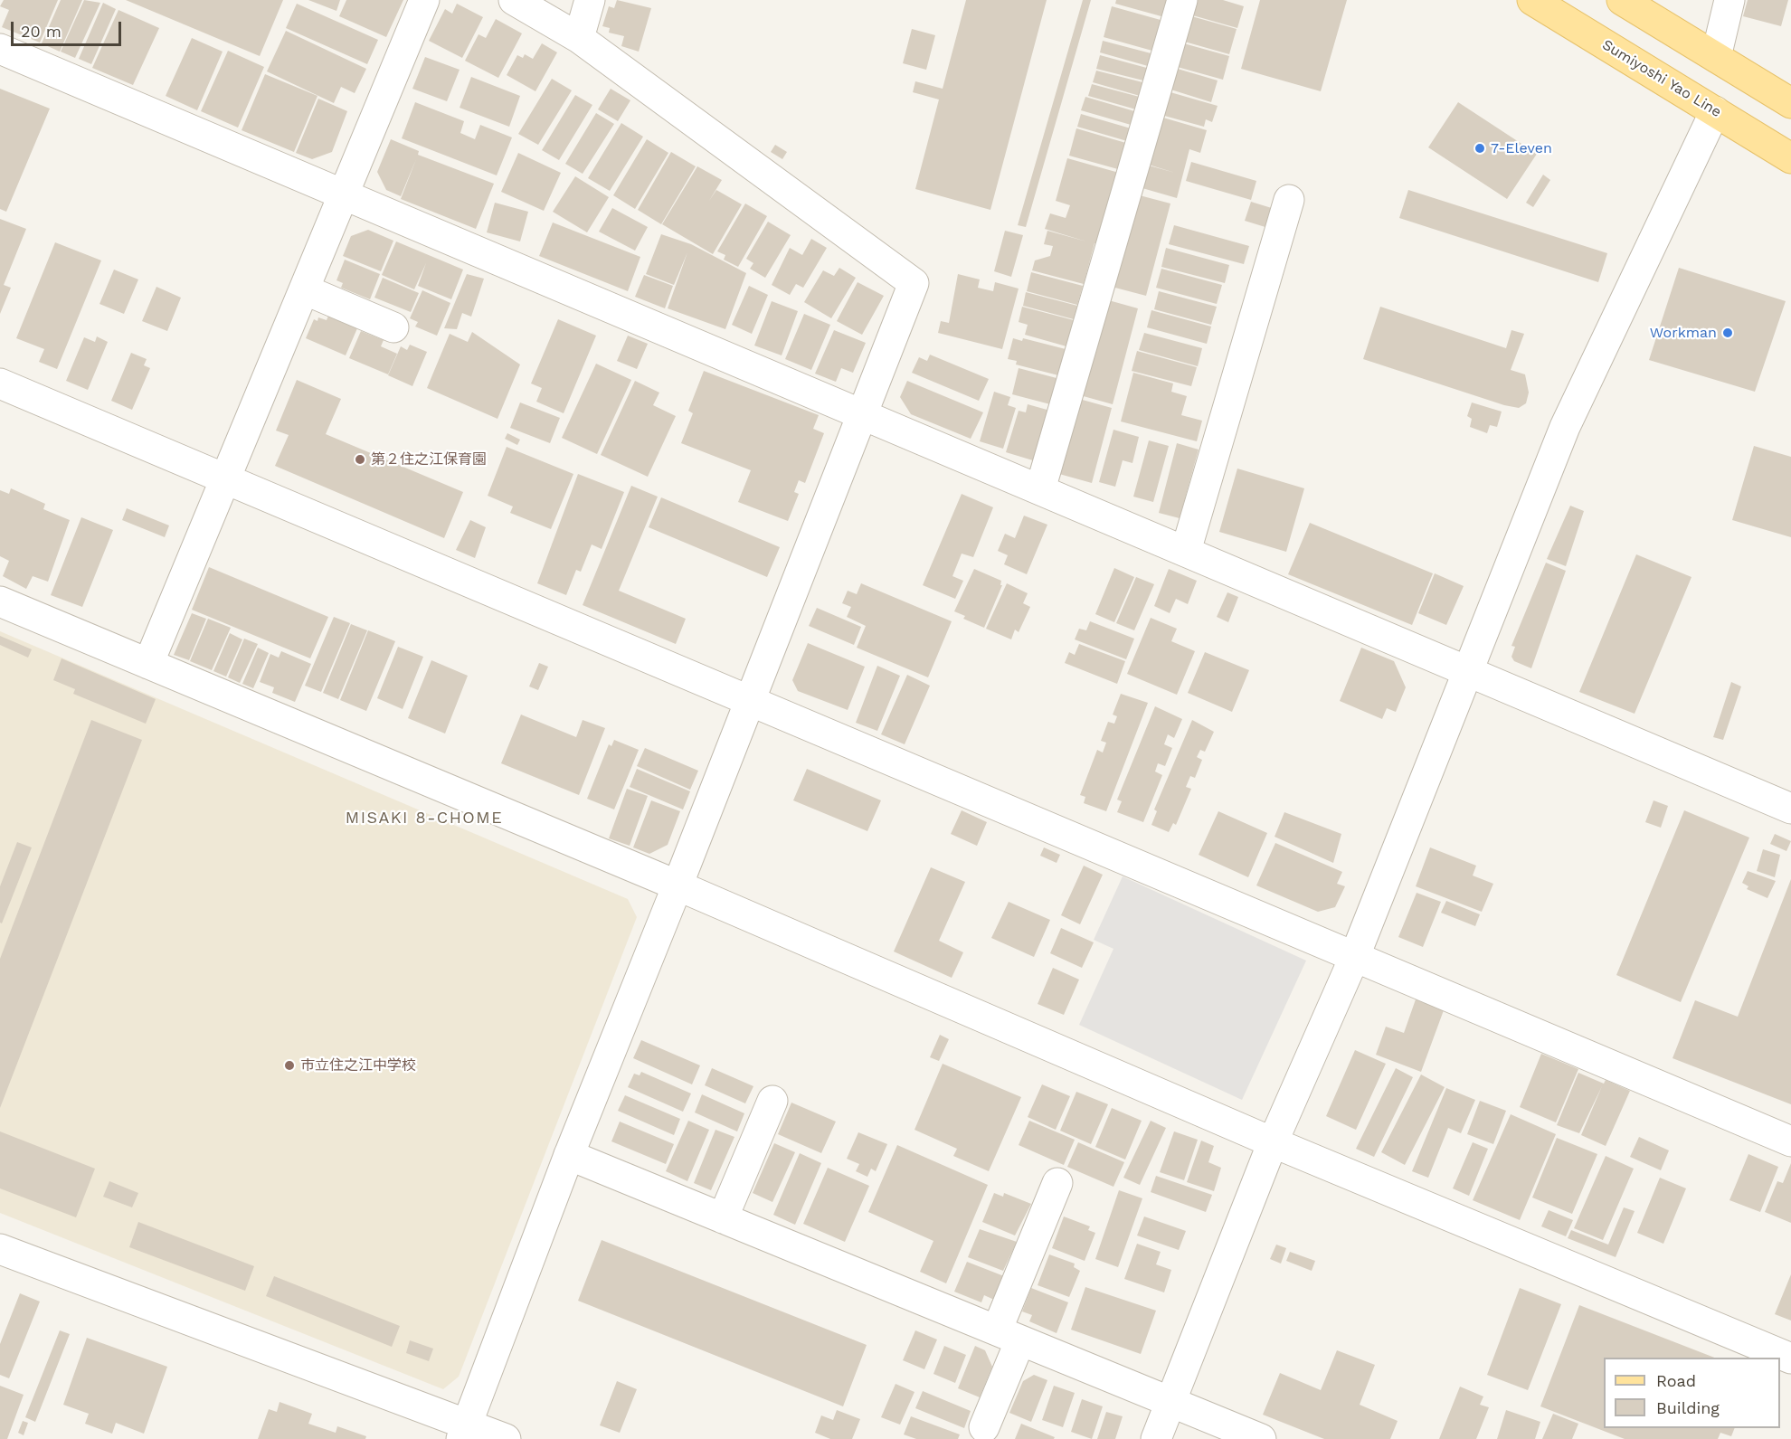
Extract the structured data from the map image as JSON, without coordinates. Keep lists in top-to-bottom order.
{
  "streets": {
    "main road": ["Sumiyoshi Yao Line"]
  },
  "districts": ["MISAKI 8-CHOME"],
  "places": [
    "7-Eleven",
    "Workman",
    "第２住之江保育園",
    "市立住之江中学校"
  ],
  "legend": ["Road", "Building"],
  "scale_bar": "20 m"
}
